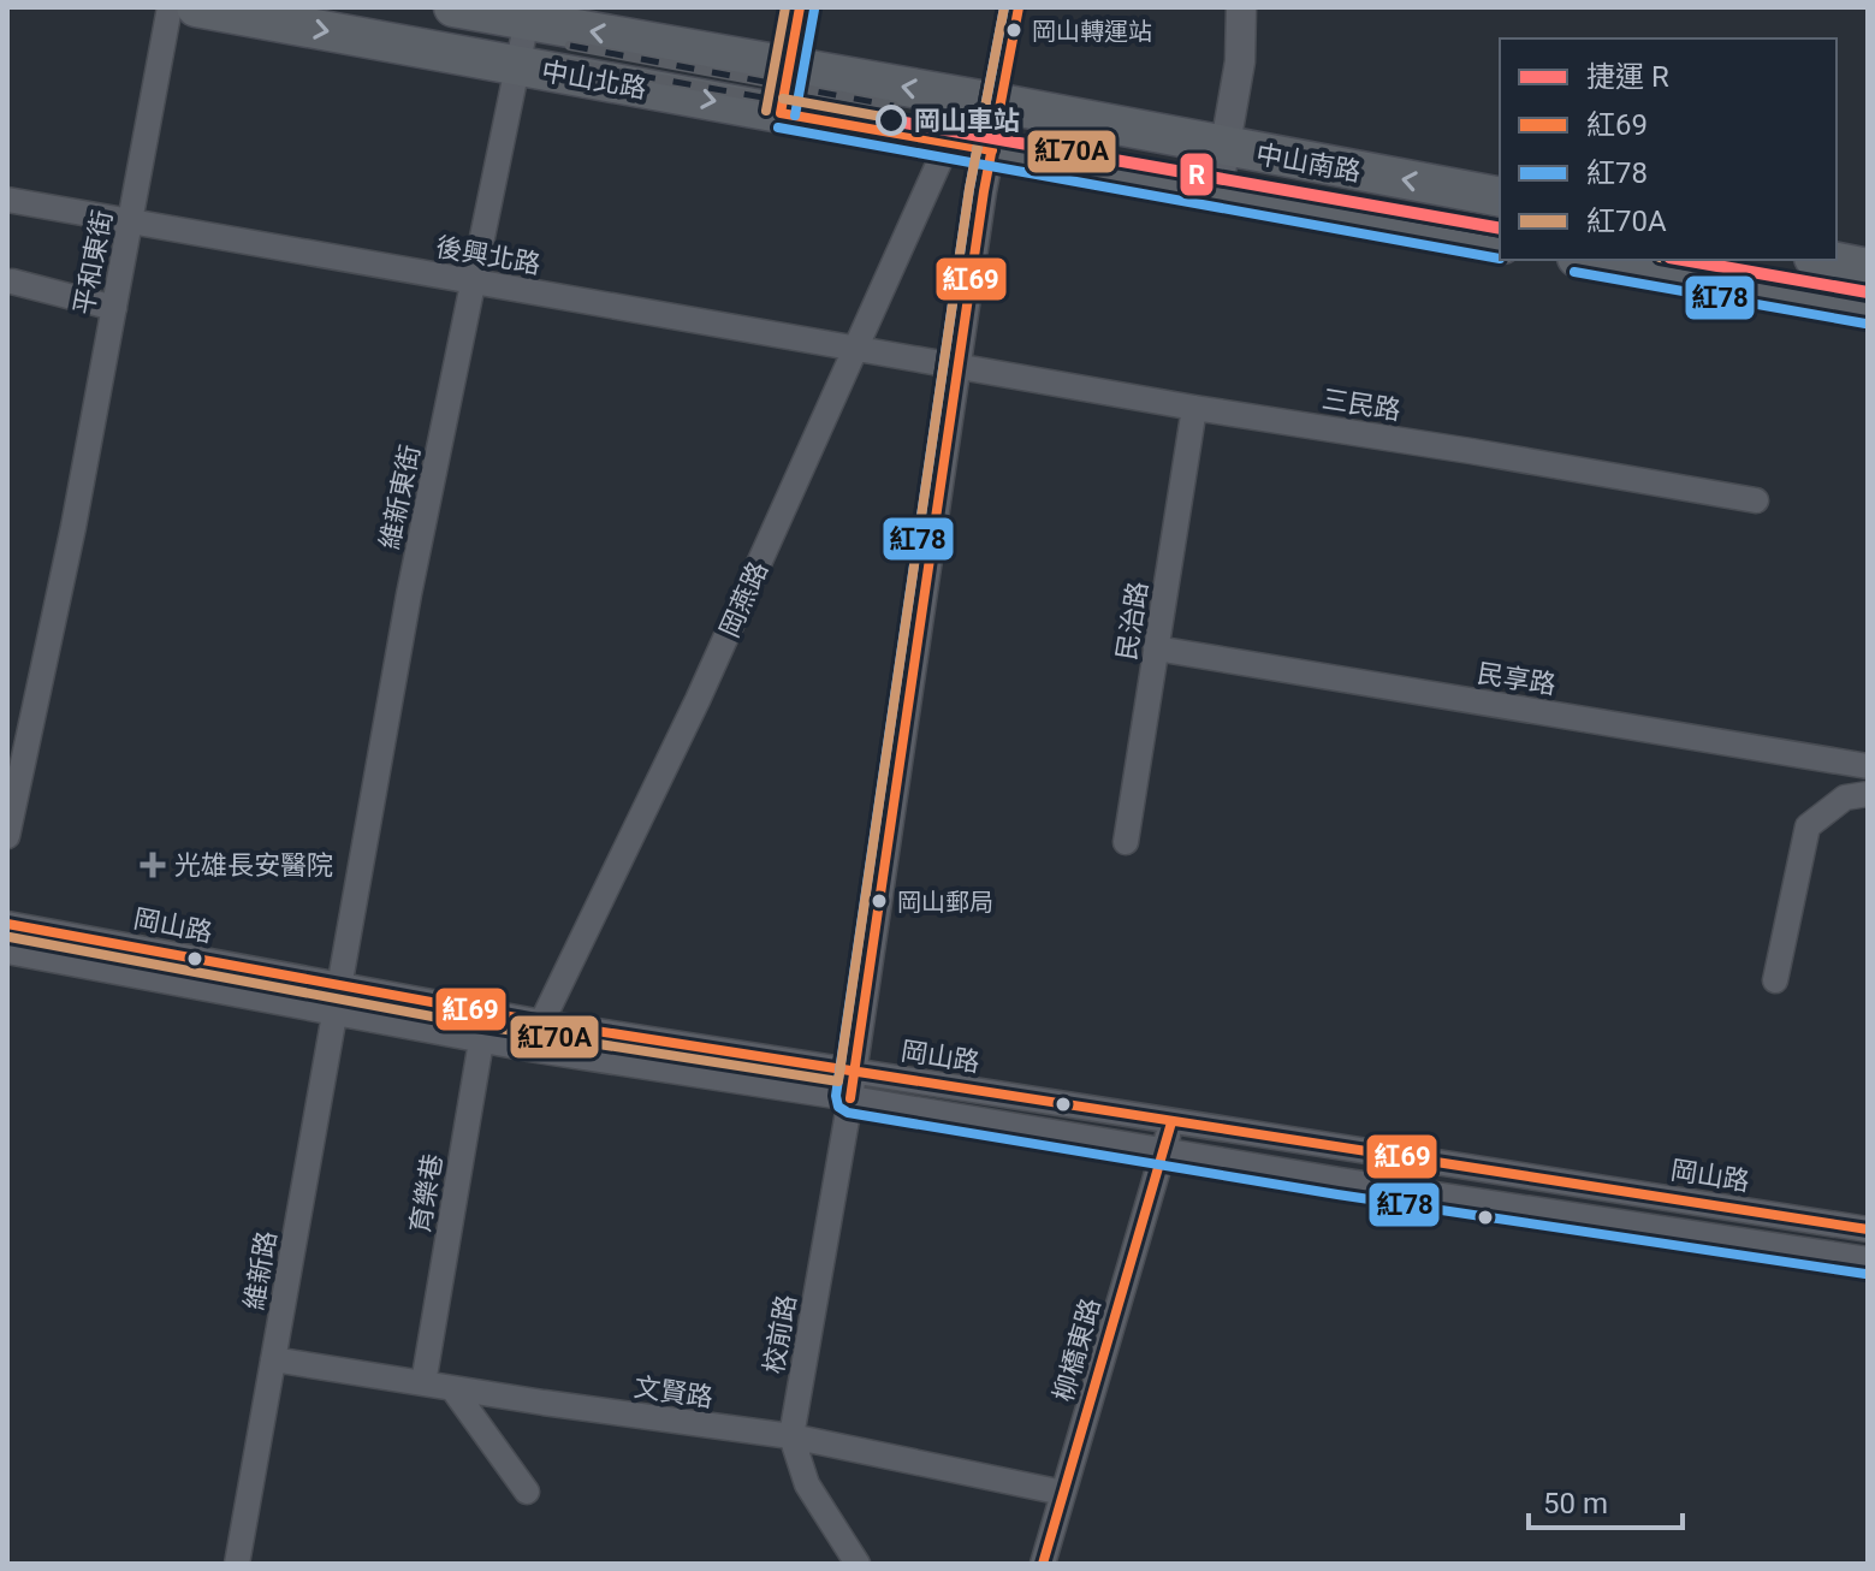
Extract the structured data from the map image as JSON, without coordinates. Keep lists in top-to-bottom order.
{
  "streets": {
    "main road": ["中山北路", "中山南路"],
    "street": [
      "後興北路",
      "平和東街",
      "三民路",
      "維新東街",
      "岡燕路",
      "民治路",
      "民享路",
      "岡山路",
      "育樂巷",
      "維新路",
      "校前路",
      "柳橋東路",
      "文賢路"
    ]
  },
  "crossings": [
    ["中山北路", "中山南路"],
    ["中山北路", "維新東街"],
    ["中山北路", "岡燕路"],
    ["中山北路", "校前路"],
    ["中山南路", "校前路"],
    ["後興北路", "平和東街"],
    ["後興北路", "三民路"],
    ["後興北路", "維新東街"],
    ["後興北路", "岡燕路"],
    ["後興北路", "校前路"],
    ["三民路", "民治路"],
    ["三民路", "校前路"],
    ["維新東街", "岡山路"],
    ["維新東街", "維新路"],
    ["岡燕路", "岡山路"],
    ["民治路", "民享路"],
    ["岡山路", "育樂巷"],
    ["岡山路", "維新路"],
    ["岡山路", "校前路"],
    ["岡山路", "柳橋東路"],
    ["育樂巷", "文賢路"],
    ["維新路", "文賢路"],
    ["校前路", "文賢路"],
    ["柳橋東路", "文賢路"]
  ],
  "places": {
    "other": ["岡山轉運站", "岡山車站", "岡山郵局"],
    "health": ["光雄長安醫院"]
  },
  "lines": [
    "transit line 紅69",
    "transit line 紅78",
    "transit line 紅70A",
    "metro line R"
  ],
  "legend": [
    "捷運 R",
    "紅69",
    "紅78",
    "紅70A"
  ],
  "scale_bar": "50 m"
}
